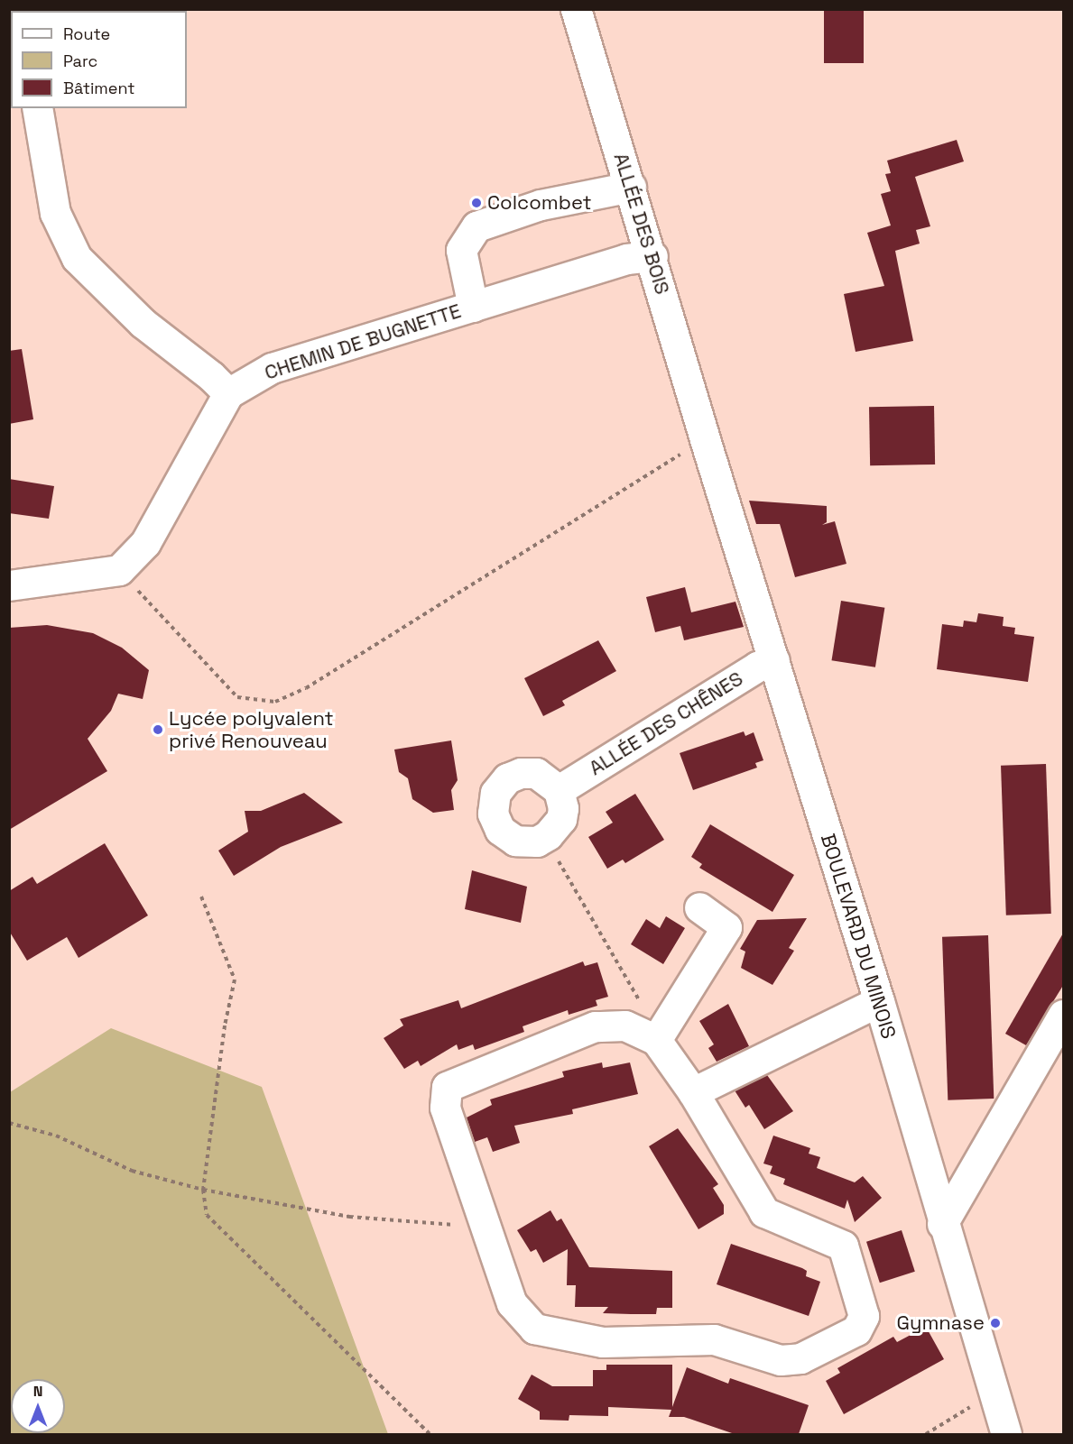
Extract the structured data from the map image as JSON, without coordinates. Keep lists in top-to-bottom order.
{
  "streets": {
    "street": [
      "ALLÉE DES BOIS",
      "CHEMIN DE BUGNETTE",
      "ALLÉE DES CHÊNES",
      "BOULEVARD DU MINOIS"
    ]
  },
  "crossings": [
    ["ALLÉE DES BOIS", "CHEMIN DE BUGNETTE"],
    ["ALLÉE DES BOIS", "BOULEVARD DU MINOIS"],
    ["ALLÉE DES CHÊNES", "BOULEVARD DU MINOIS"]
  ],
  "places": ["Colcombet", "Lycée polyvalent privé Renouveau", "Gymnase"],
  "legend": ["Route", "Parc", "Bâtiment"],
  "north": "top"
}
